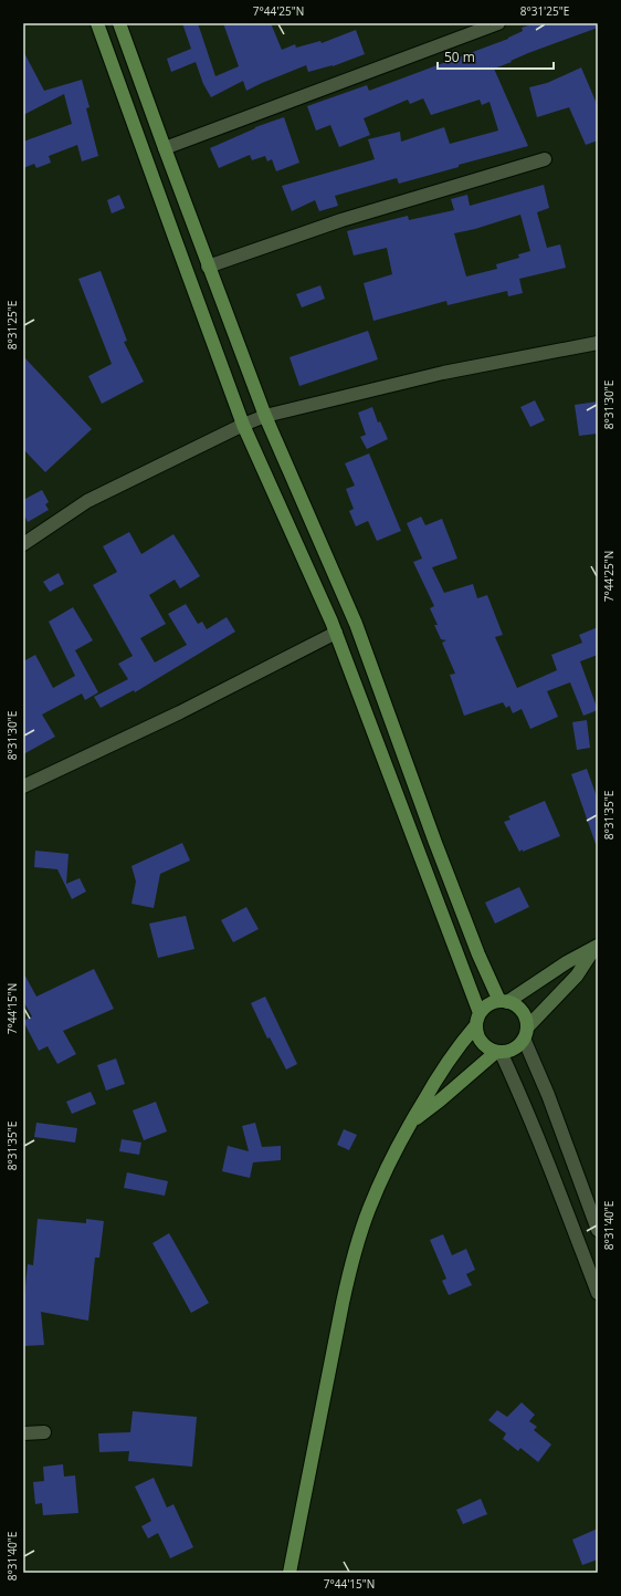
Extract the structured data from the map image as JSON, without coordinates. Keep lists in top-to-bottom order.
{
  "scale_bar": "50 m",
  "coordinates": [
    "7°44'25\"N",
    "8°31'25\"E",
    "8°31'30\"E",
    "8°31'35\"E",
    "7°44'15\"N",
    "8°31'40\"E"
  ]
}
